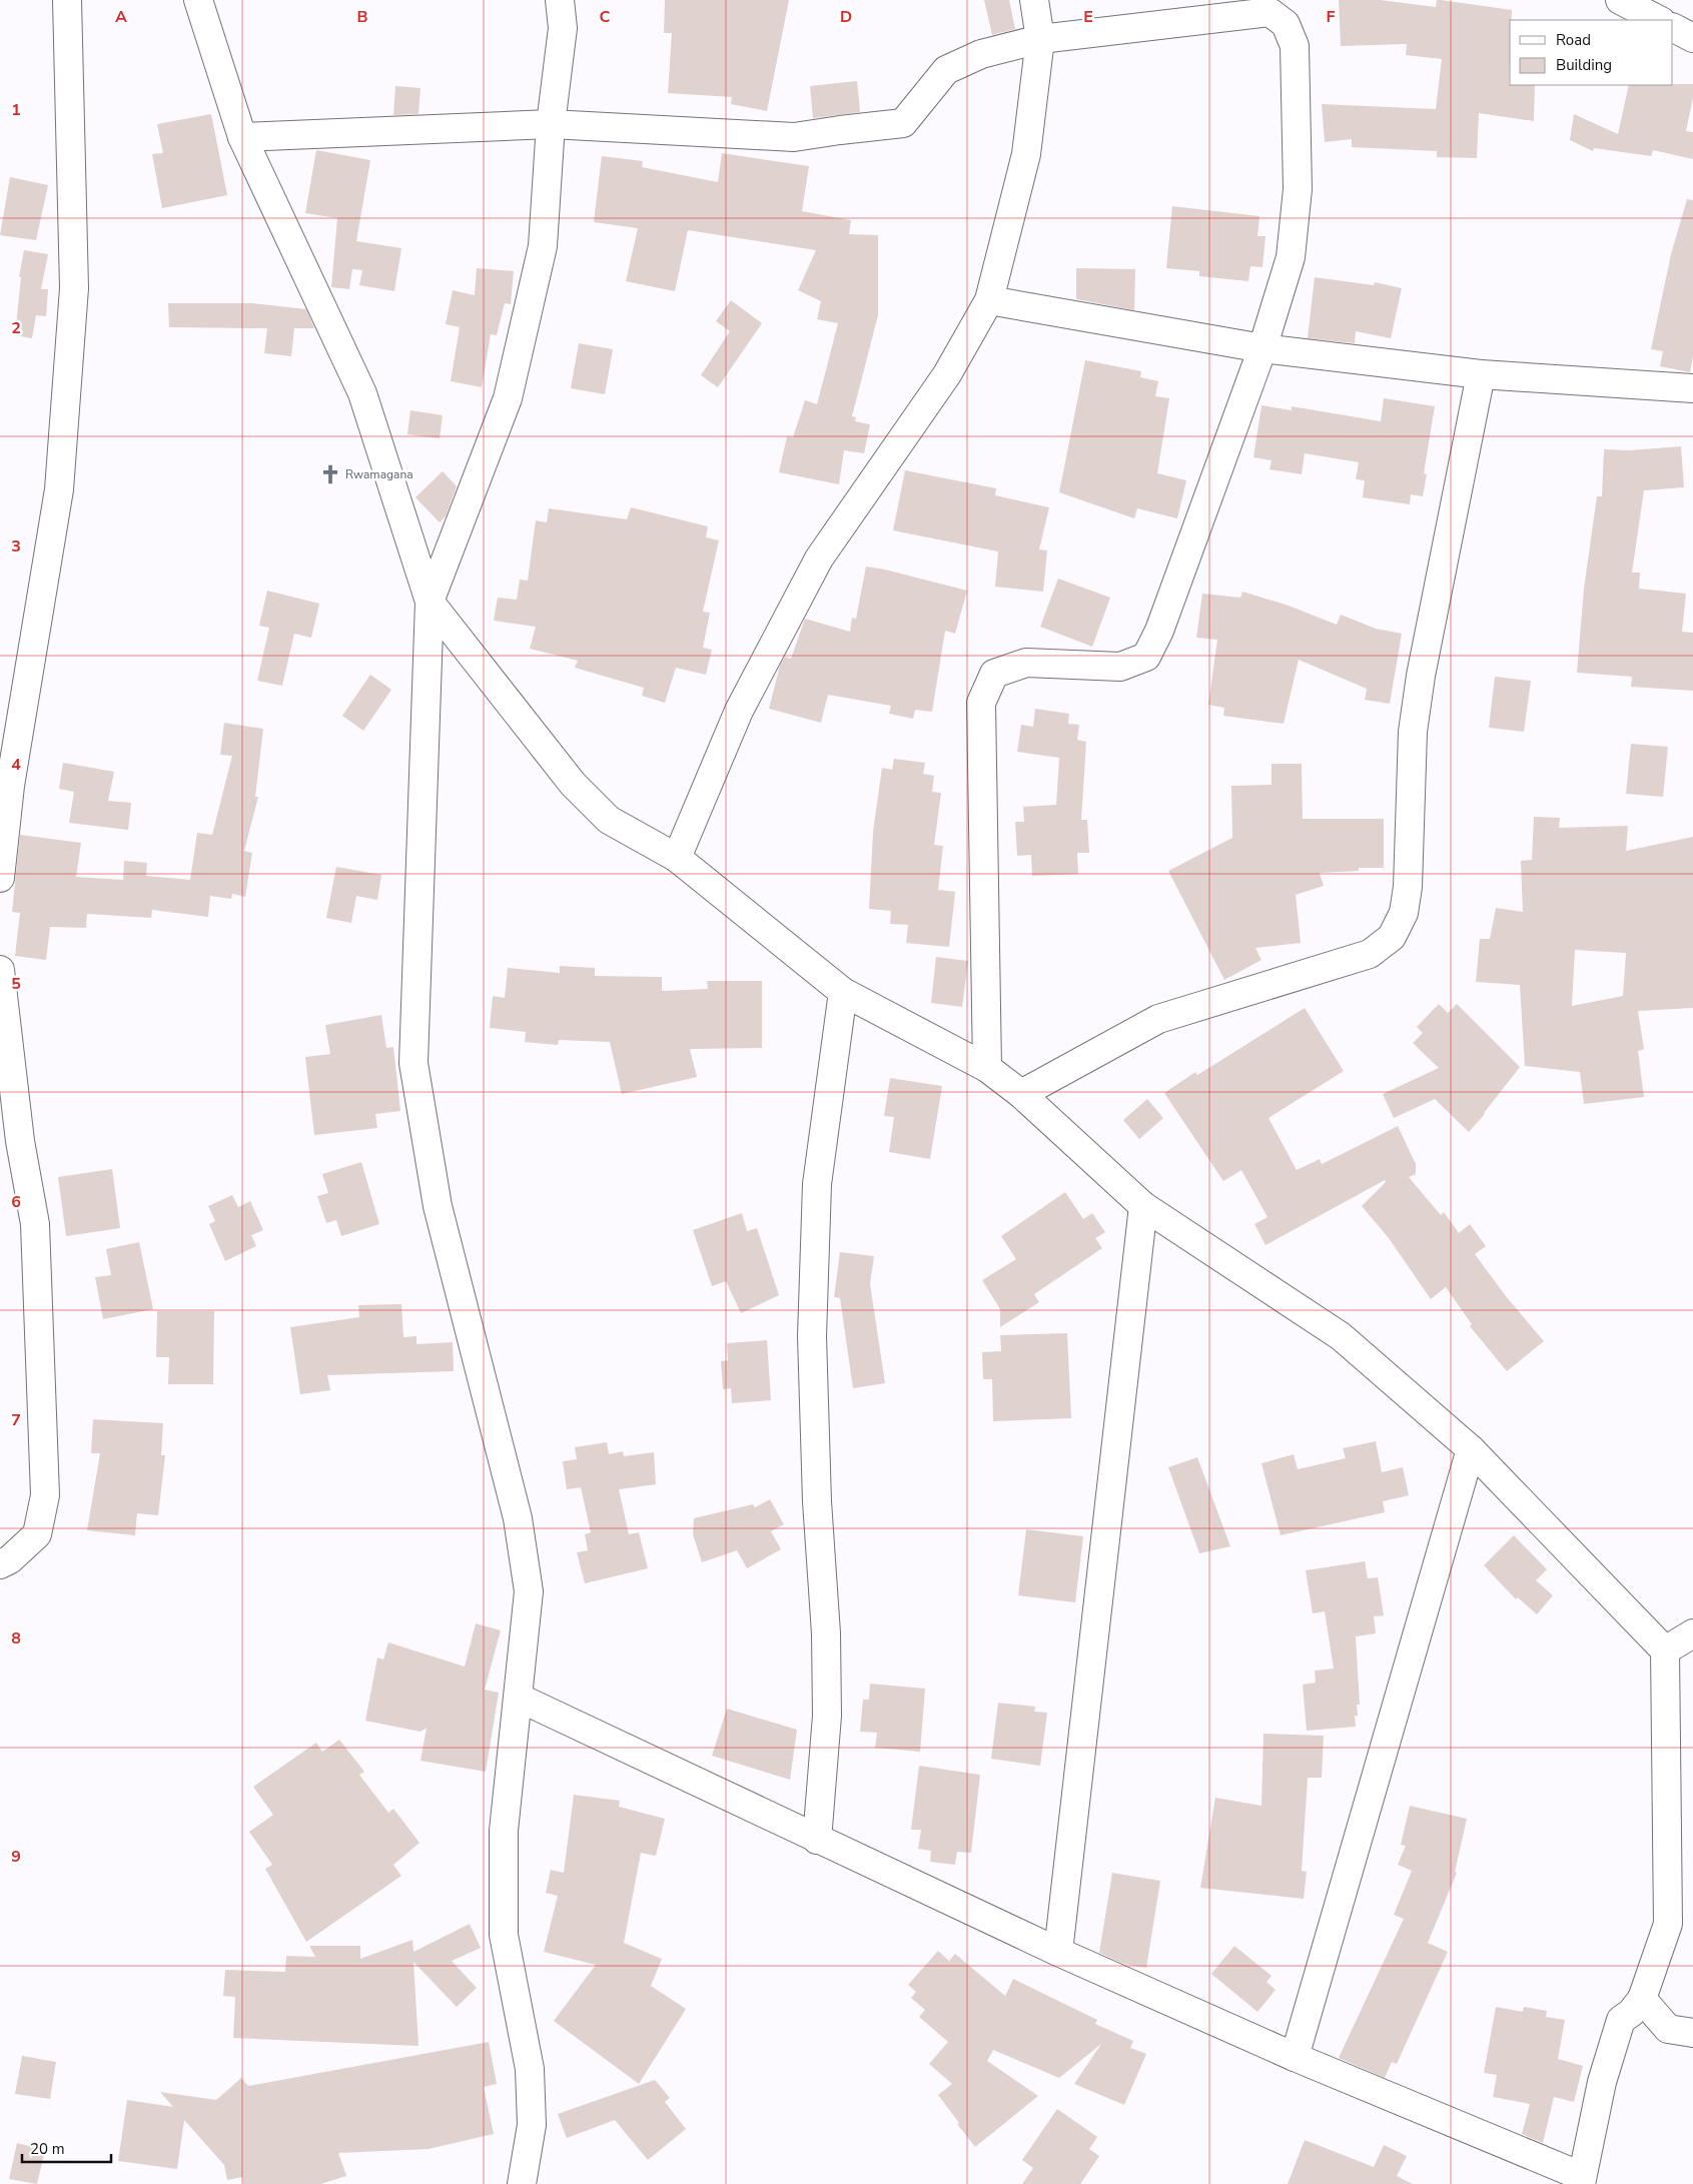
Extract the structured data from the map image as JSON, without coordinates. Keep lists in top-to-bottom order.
{
  "places": {
    "church": ["Rwamagana"]
  },
  "legend": ["Road", "Building"],
  "scale_bar": "20 m",
  "grid": {
    "columns": [
      "A",
      "B",
      "C",
      "D",
      "E",
      "F"
    ],
    "rows": [
      "1",
      "2",
      "3",
      "4",
      "5",
      "6",
      "7",
      "8",
      "9"
    ]
  }
}
